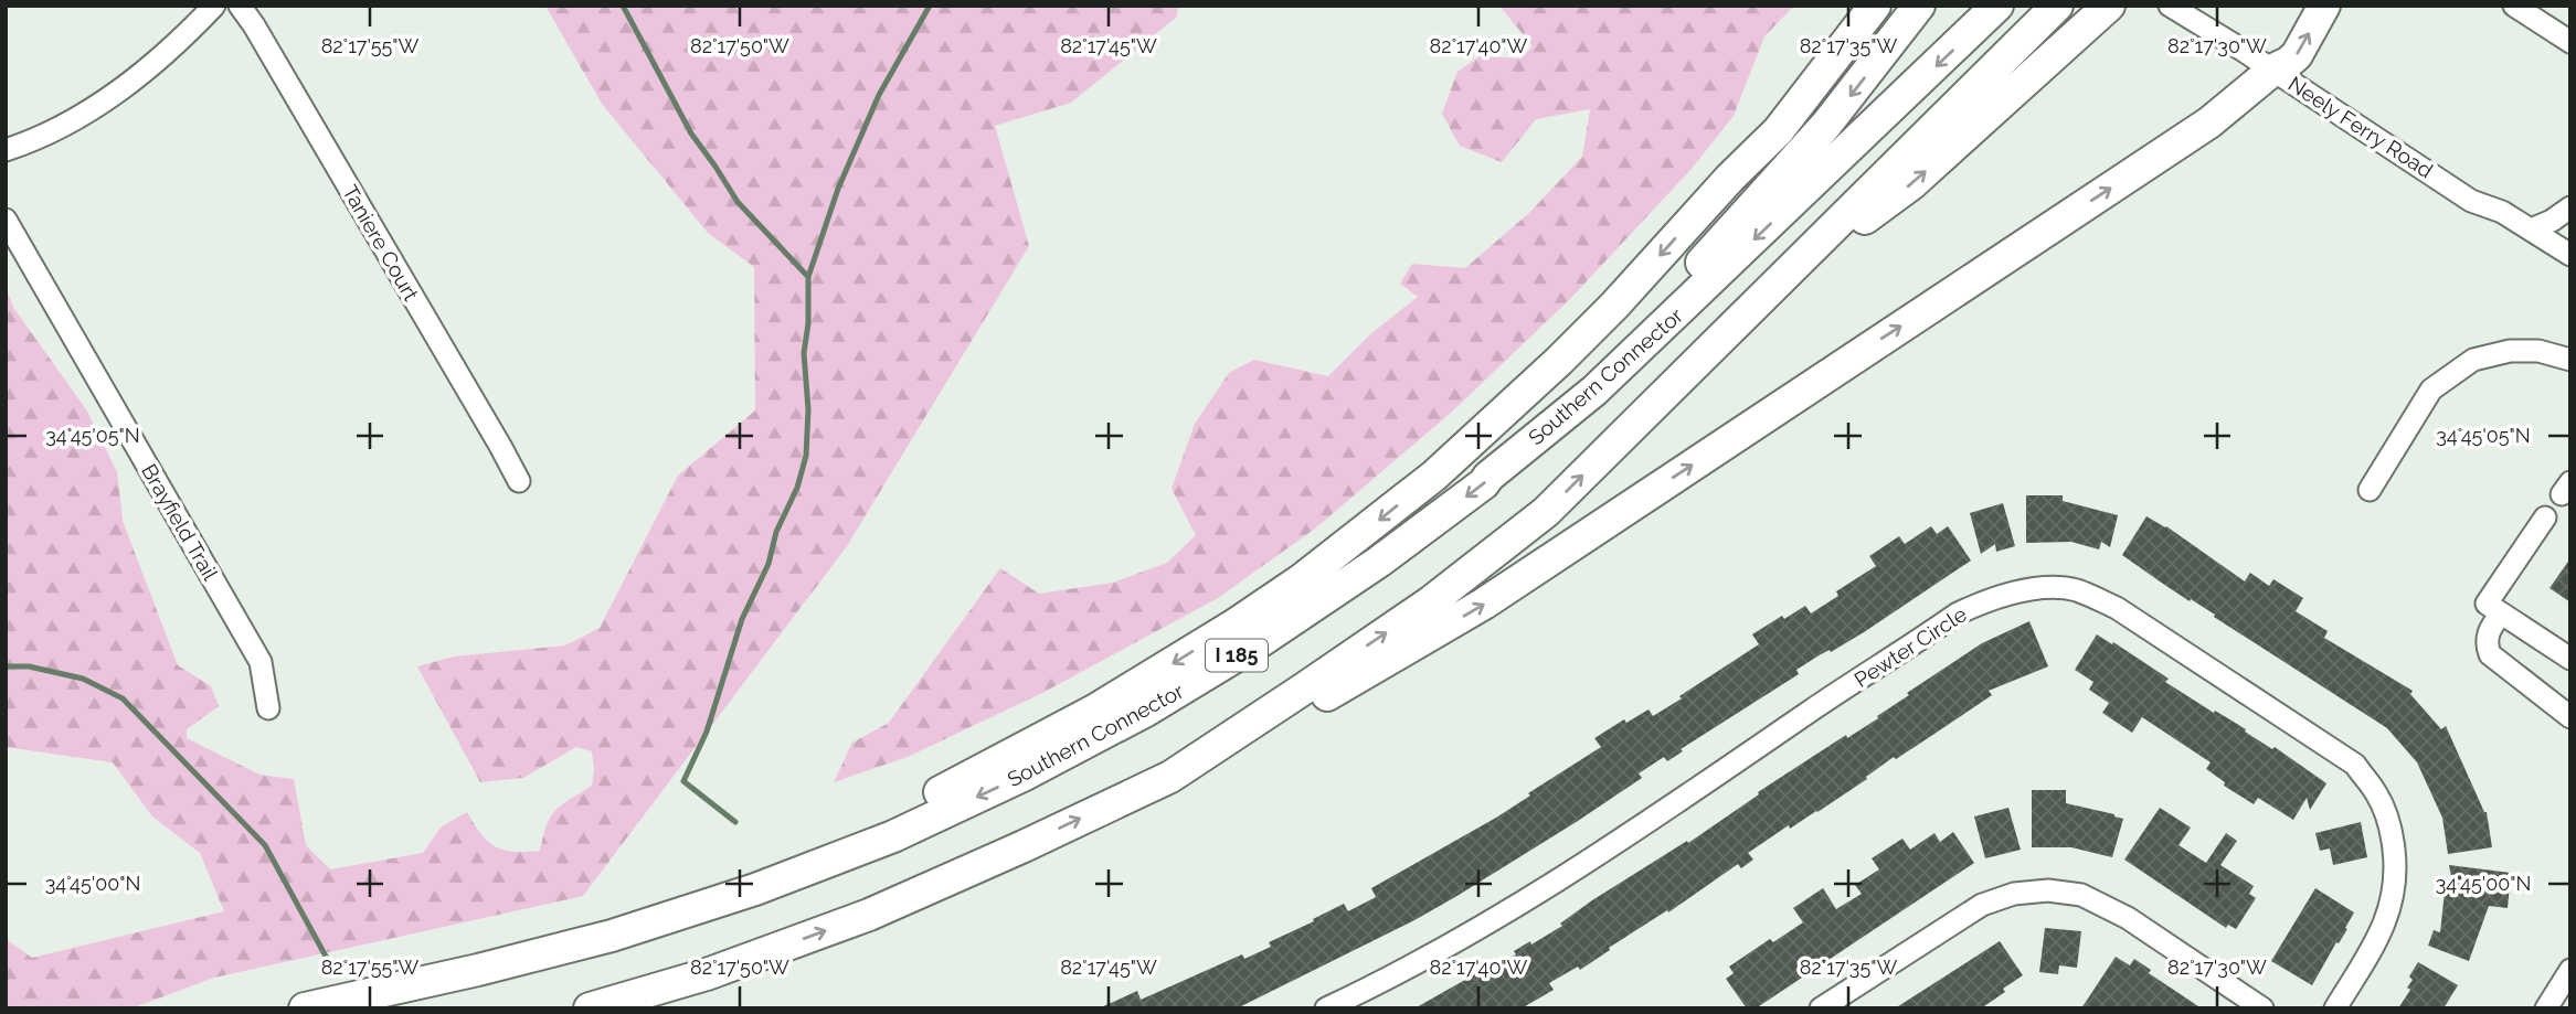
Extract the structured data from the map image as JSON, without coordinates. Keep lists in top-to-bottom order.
{
  "streets": {
    "highway": ["Southern Connector", "I 185"],
    "street": [
      "Neely Ferry Road",
      "Taniere Court",
      "Brayfield Trail",
      "Pewter Circle"
    ]
  },
  "coordinates": [
    "82°17'55\"W",
    "82°17'50\"W",
    "82°17'45\"W",
    "82°17'40\"W",
    "82°17'35\"W",
    "82°17'30\"W",
    "34°45'05\"N",
    "34°45'00\"N"
  ]
}
